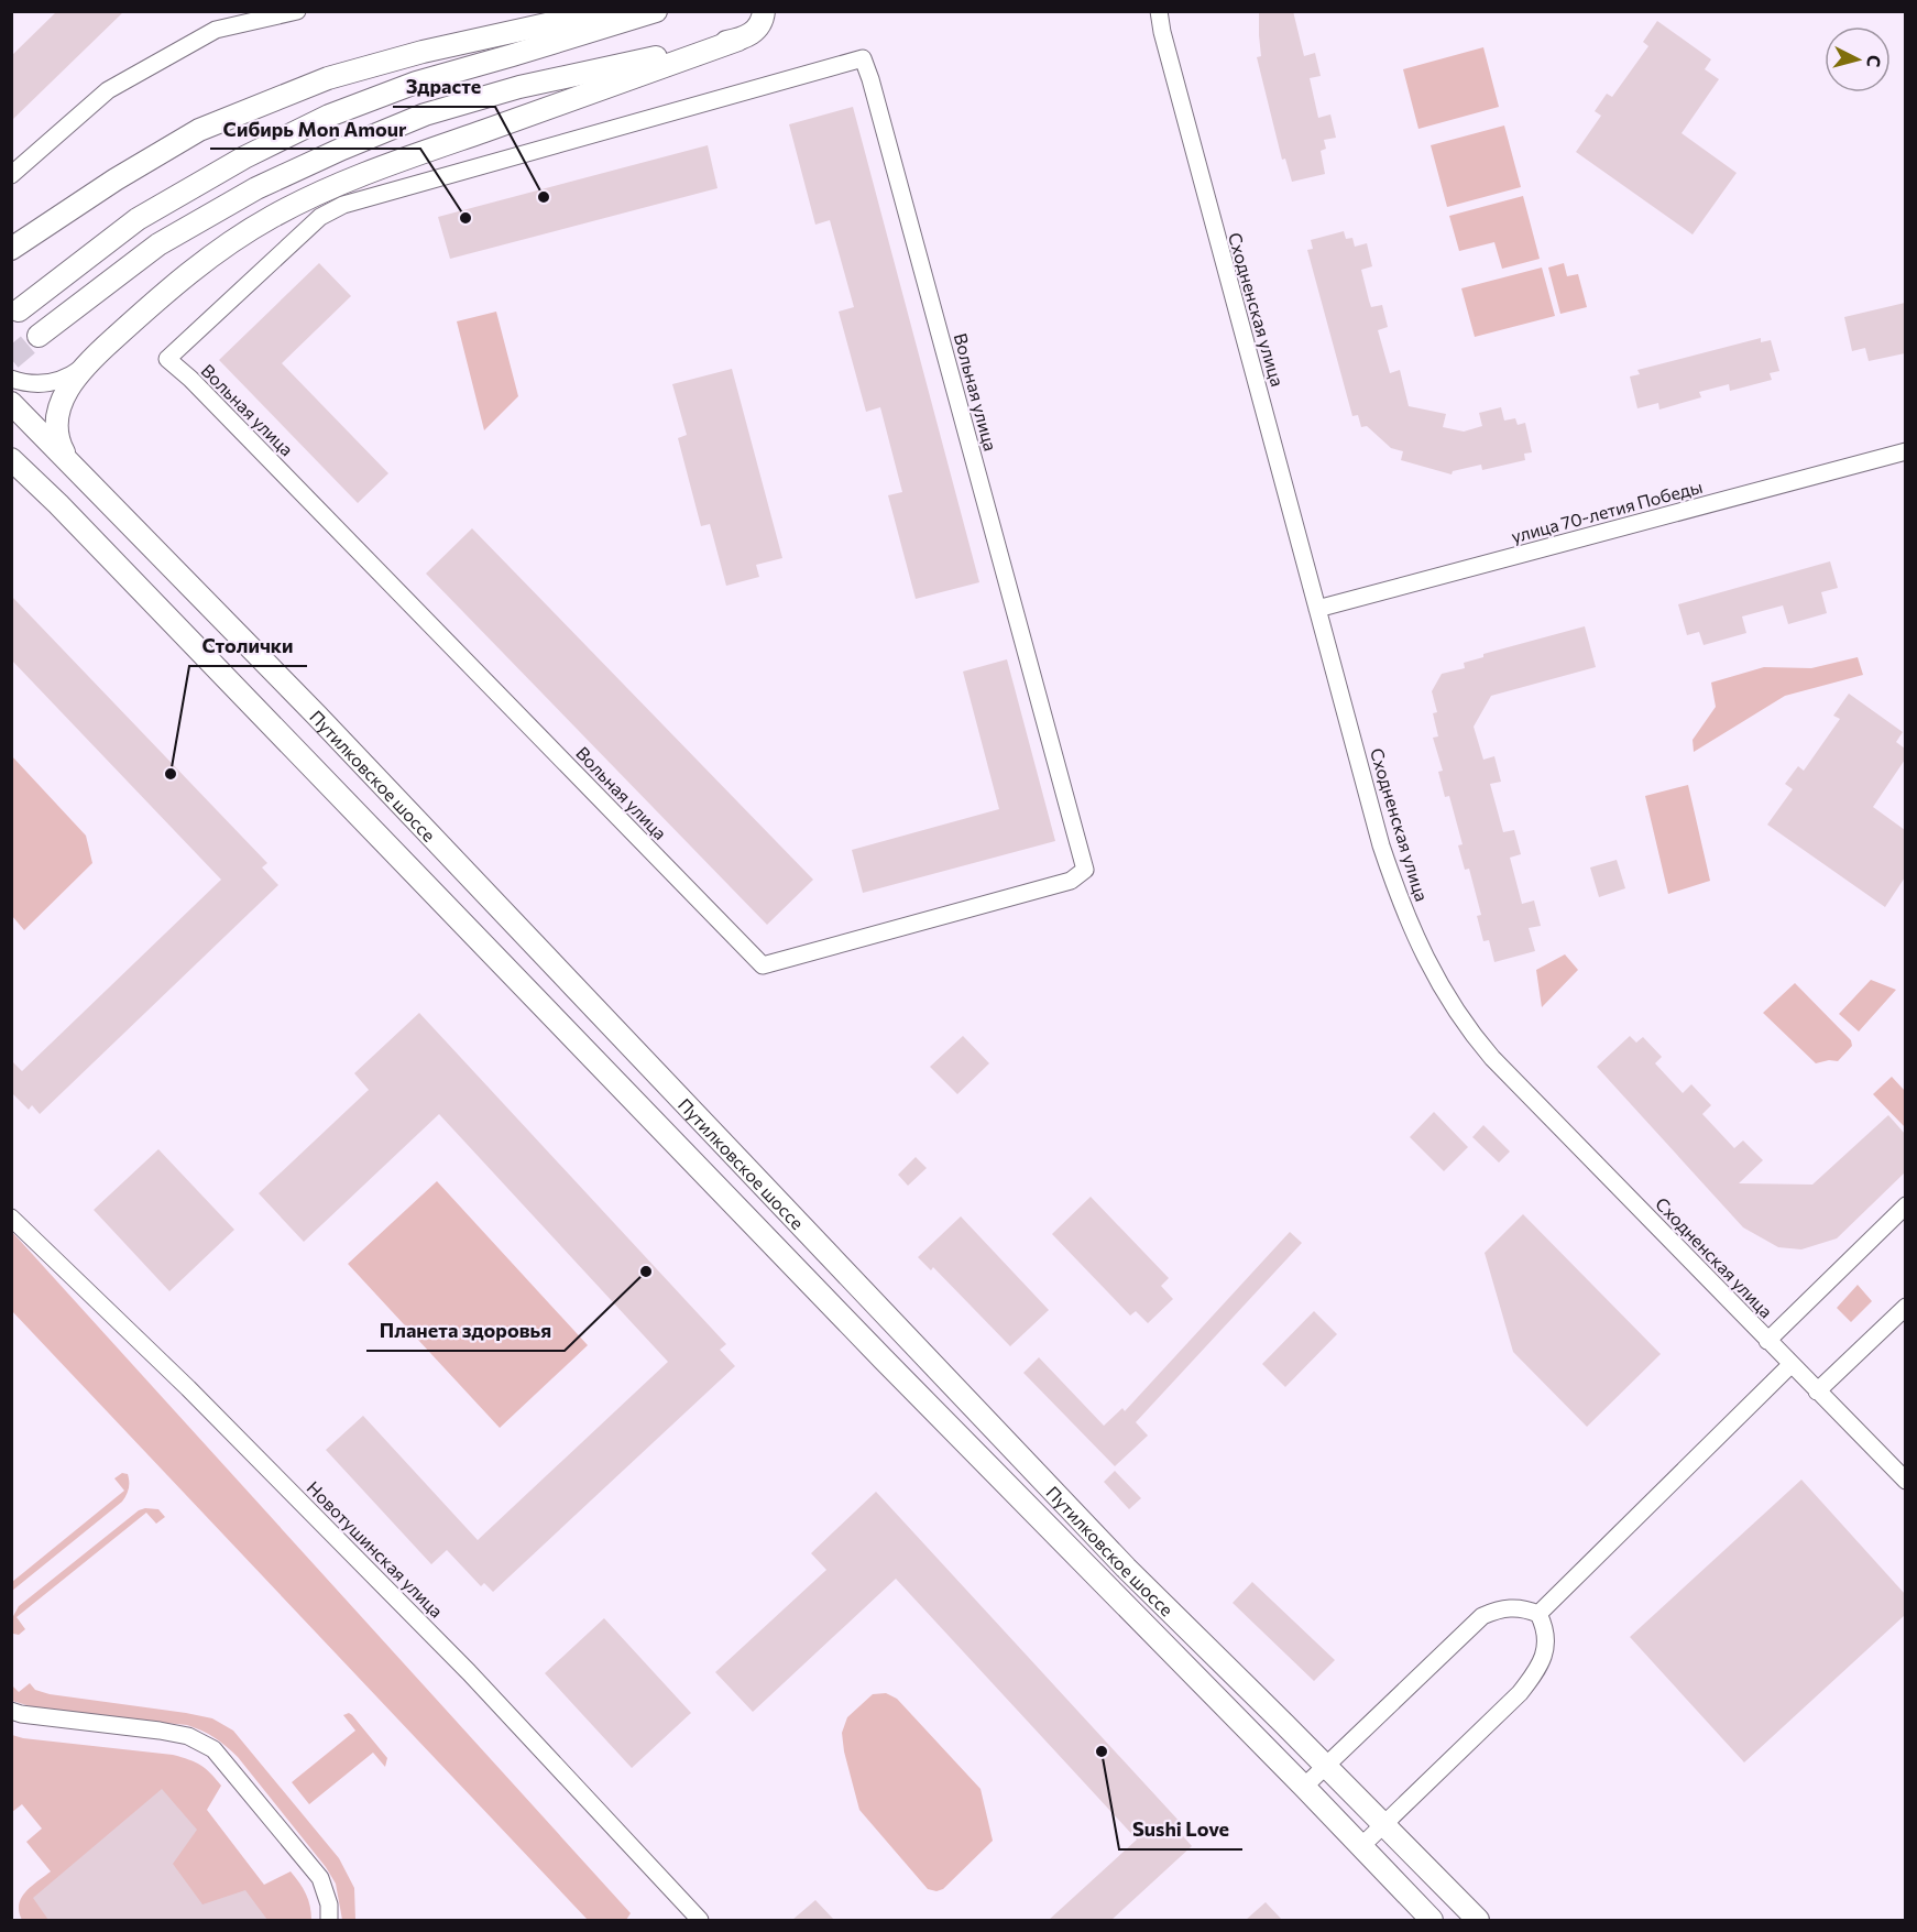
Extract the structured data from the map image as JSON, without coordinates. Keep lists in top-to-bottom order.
{
  "streets": {
    "main road": ["Путилковское шоссе"],
    "street": [
      "Сходненская улица",
      "Вольная улица",
      "улица 70-летия Победы",
      "Новотушинская улица"
    ]
  },
  "crossings": [
    ["Сходненская улица", "улица 70-летия Победы"]
  ],
  "places": [
    "Здрасте",
    "Сибирь Mon Amour",
    "Столички",
    "Планета здоровья",
    "Sushi Love"
  ],
  "north": "right"
}
